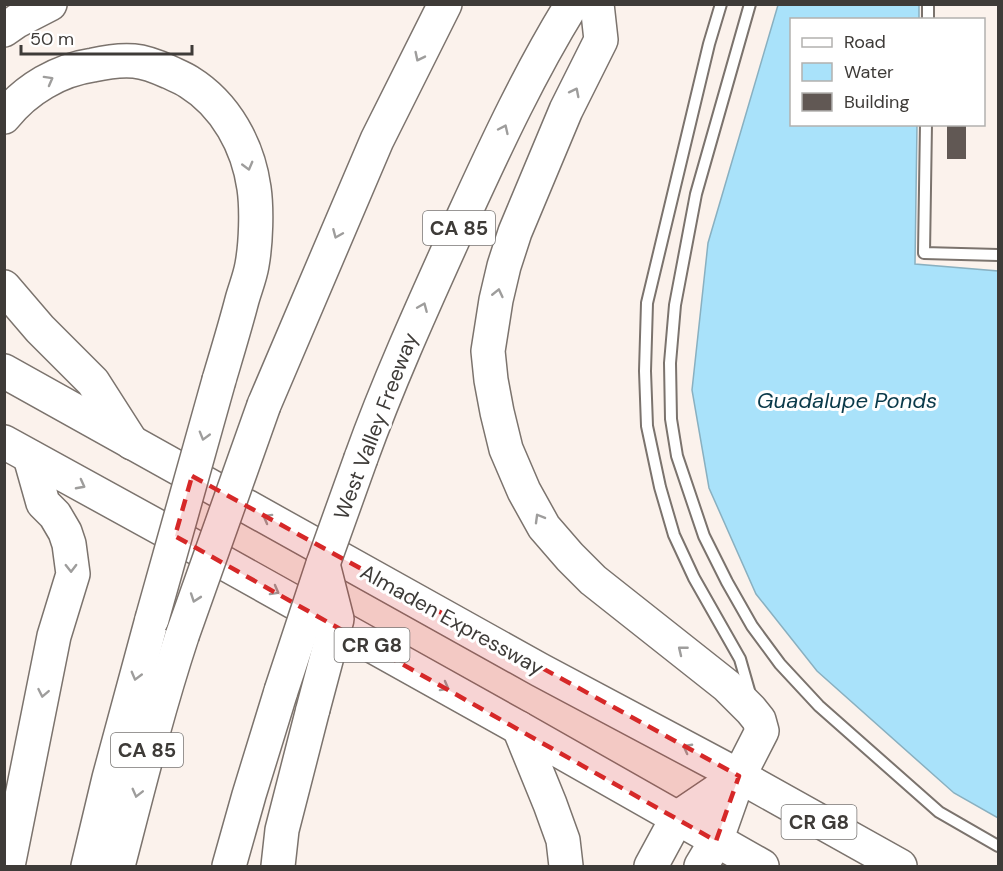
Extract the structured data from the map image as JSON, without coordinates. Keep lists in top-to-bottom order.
{
  "streets": {
    "main road": [
      "CA 85",
      "West Valley Freeway",
      "Almaden Expressway",
      "CR G8"
    ]
  },
  "water": ["Guadalupe Ponds"],
  "legend": ["Road", "Water", "Building"],
  "scale_bar": "50 m"
}
